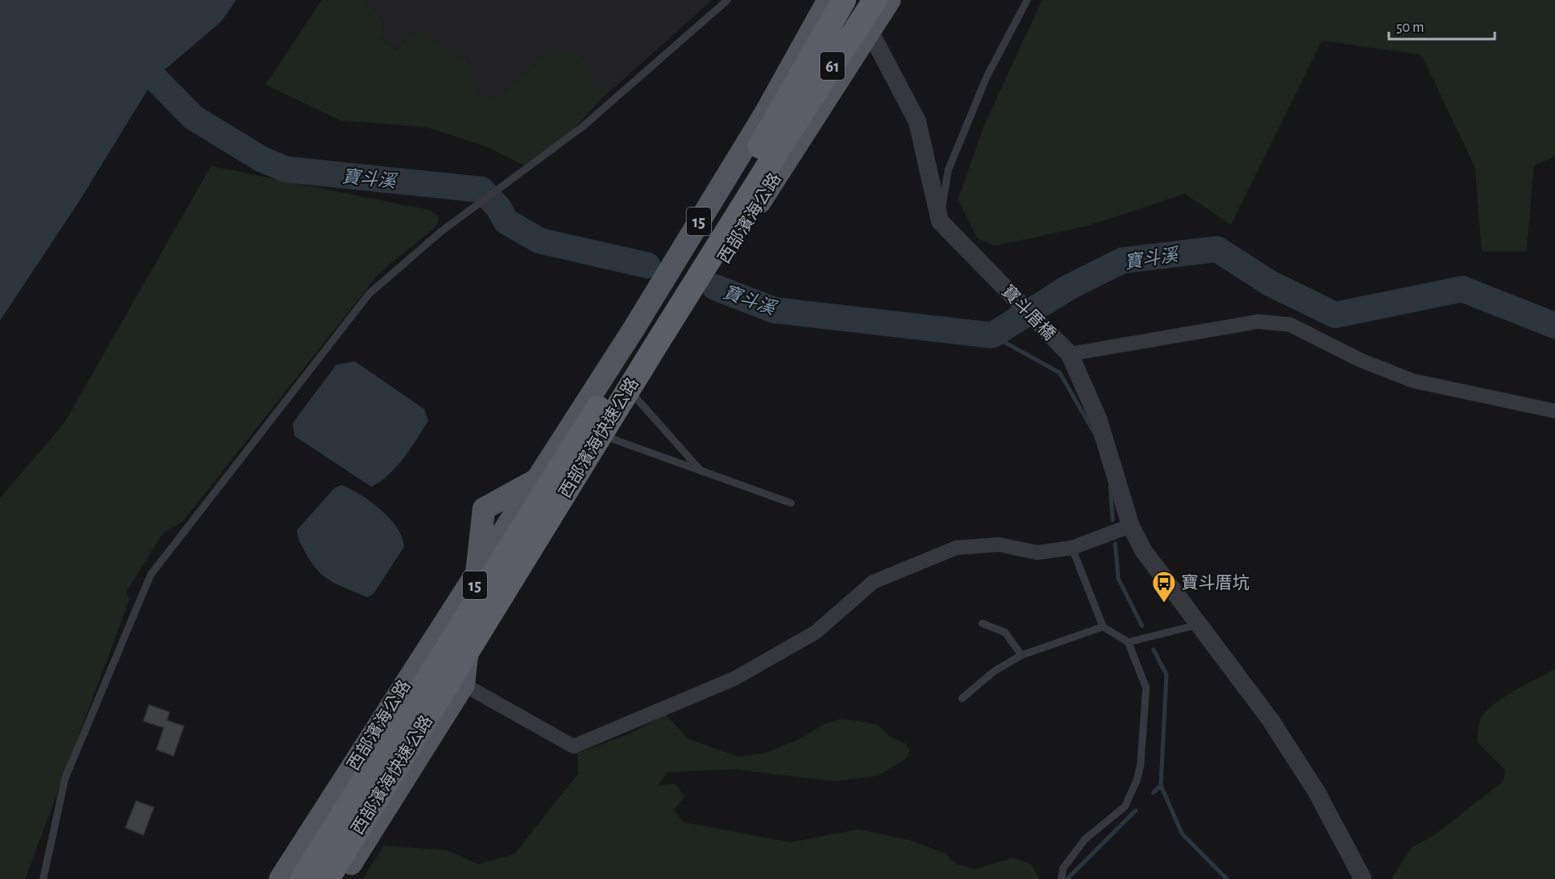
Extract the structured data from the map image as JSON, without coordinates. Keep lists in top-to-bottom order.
{
  "streets": {
    "highway": ["61", "西部濱海快速公路"],
    "main road": ["西部濱海公路", "15"],
    "street": ["寶斗厝橋"]
  },
  "crossings": [
    ["西部濱海公路", "15"]
  ],
  "water": ["寶斗溪"],
  "places": {
    "bus stop": ["寶斗厝坑"]
  },
  "scale_bar": "50 m"
}
